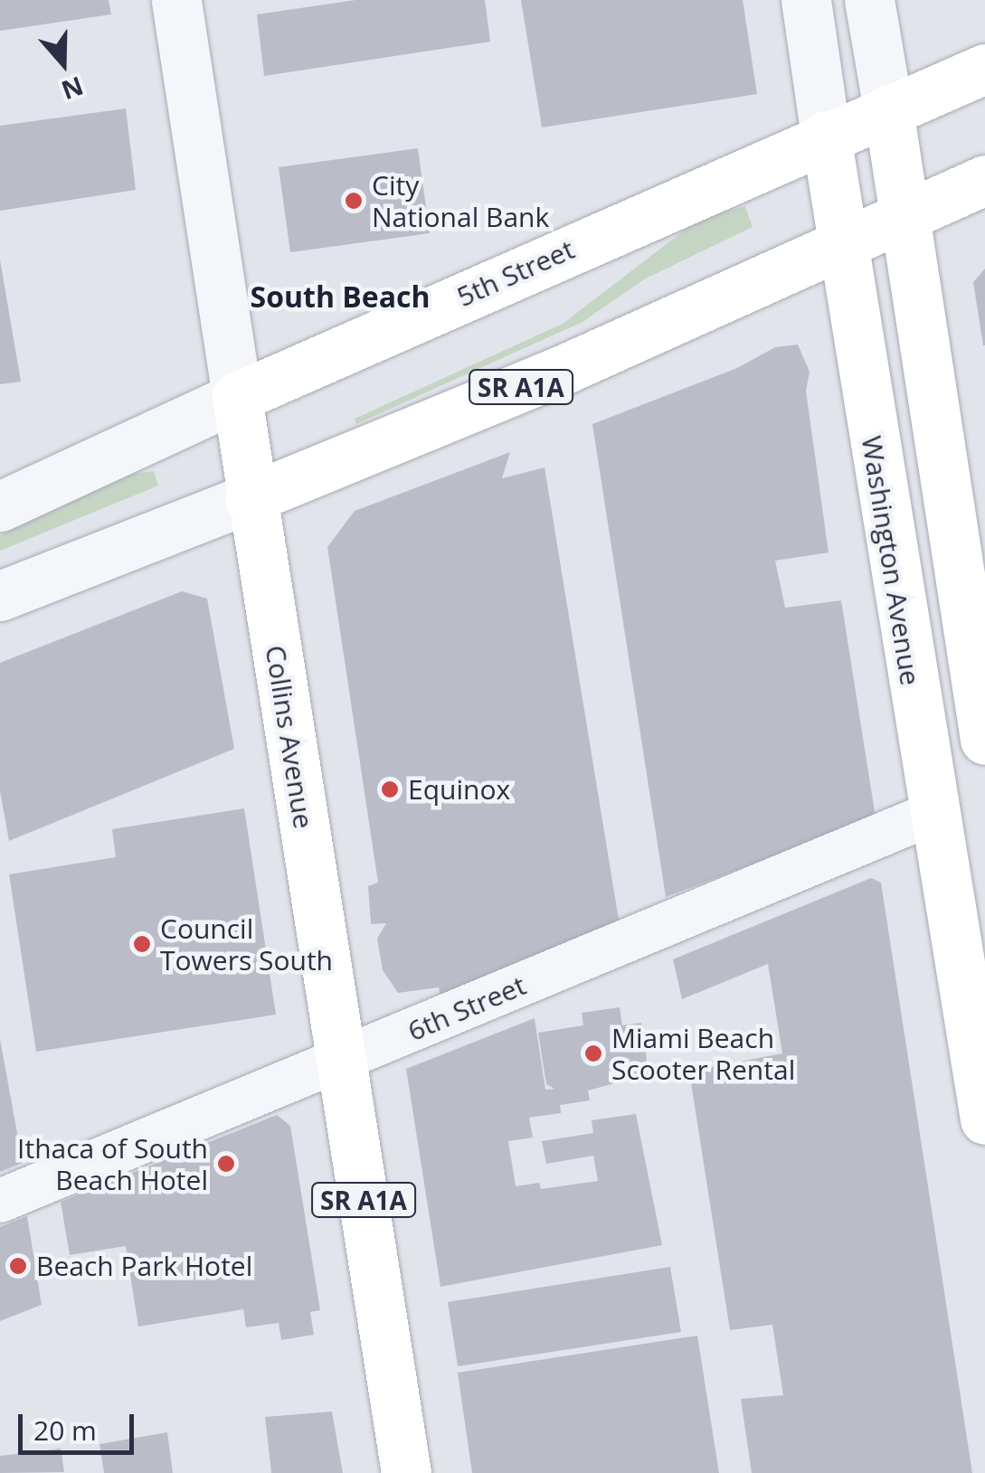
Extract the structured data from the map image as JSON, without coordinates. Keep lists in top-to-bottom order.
{
  "streets": {
    "main road": [
      "5th Street",
      "SR A1A",
      "Washington Avenue",
      "Collins Avenue"
    ],
    "street": ["6th Street"]
  },
  "crossings": [
    ["5th Street", "Washington Avenue"],
    ["5th Street", "Collins Avenue"],
    ["SR A1A", "Washington Avenue"],
    ["SR A1A", "Collins Avenue"],
    ["Washington Avenue", "6th Street"],
    ["Collins Avenue", "6th Street"]
  ],
  "districts": ["South Beach"],
  "places": [
    "City National Bank",
    "Equinox",
    "Council Towers South",
    "Miami Beach Scooter Rental",
    "Ithaca of South Beach Hotel",
    "Beach Park Hotel"
  ],
  "scale_bar": "20 m",
  "north": "bottom"
}
